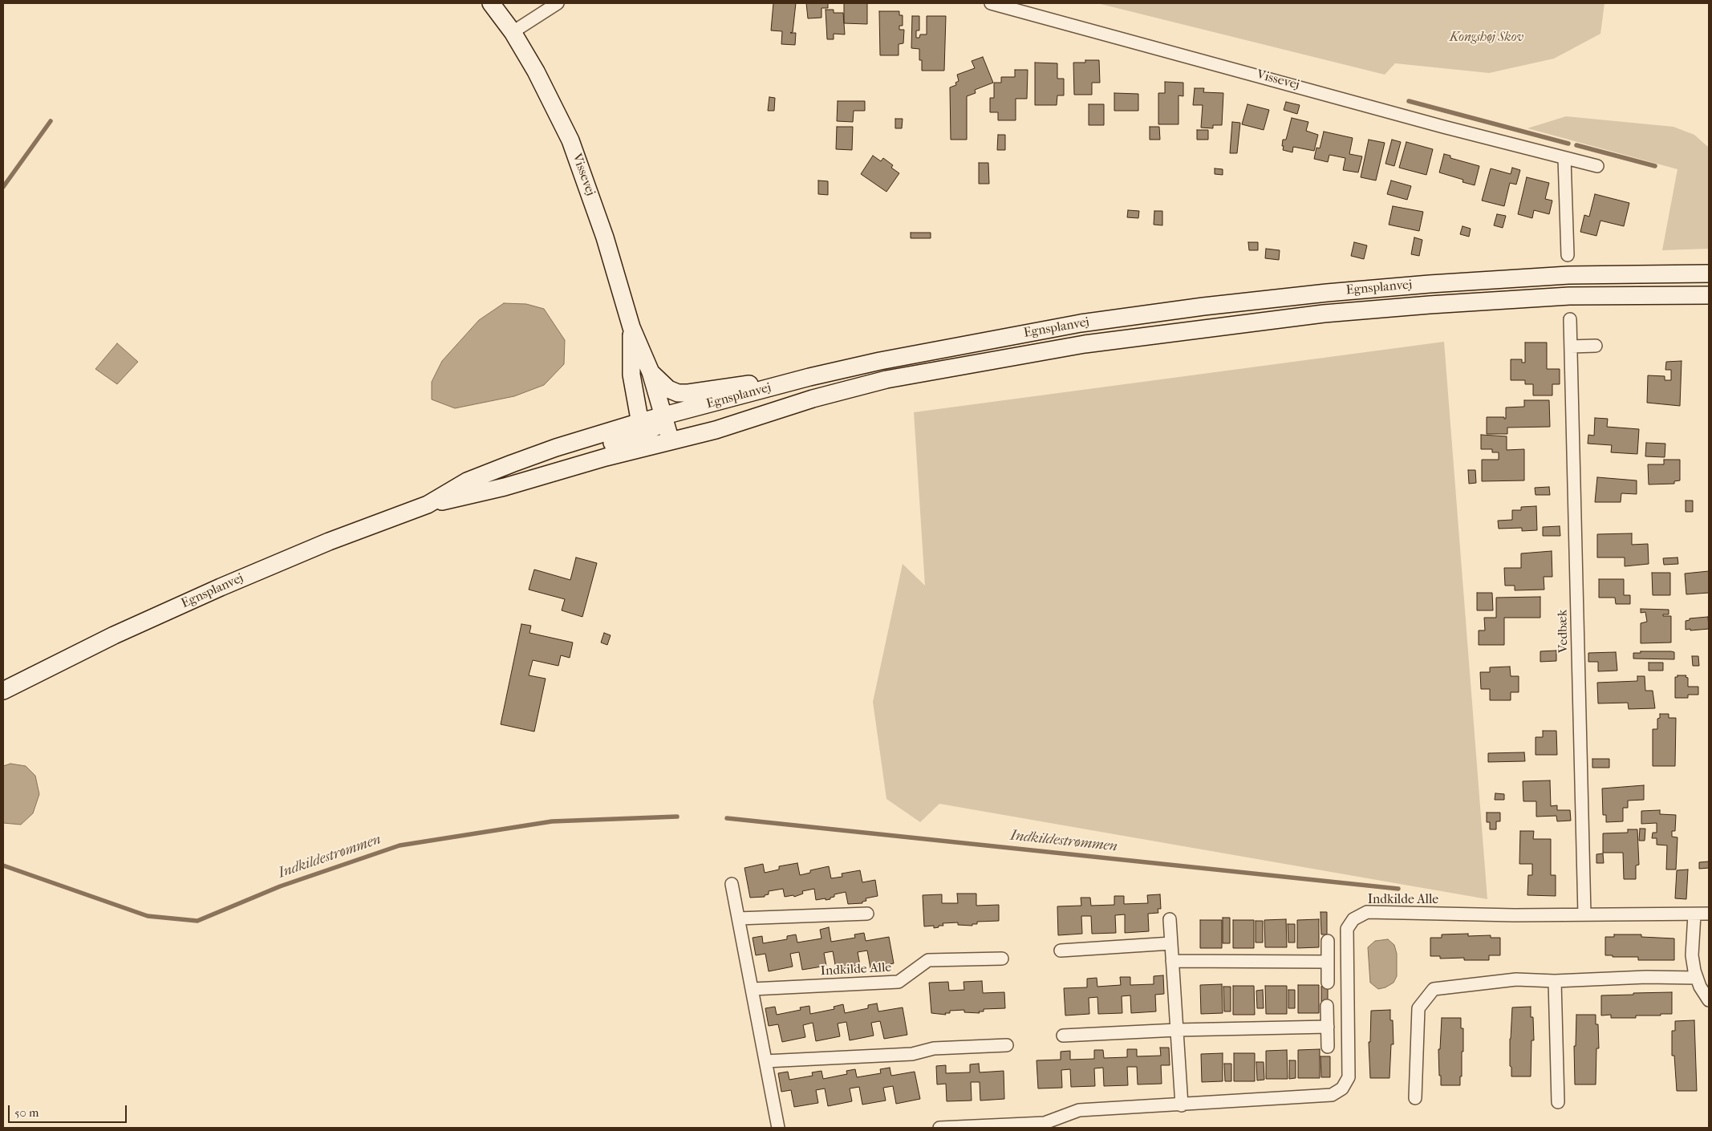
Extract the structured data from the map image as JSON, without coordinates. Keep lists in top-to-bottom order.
{
  "streets": {
    "main road": ["Vissevej", "Egnsplanvej"],
    "street": ["Vedbæk", "Indkilde Alle"]
  },
  "crossings": [
    ["Vissevej", "Egnsplanvej"],
    ["Vedbæk", "Indkilde Alle"]
  ],
  "water": ["Indkildestrømmen"],
  "parks": ["Kongshøj Skov"],
  "scale_bar": "50 m"
}
